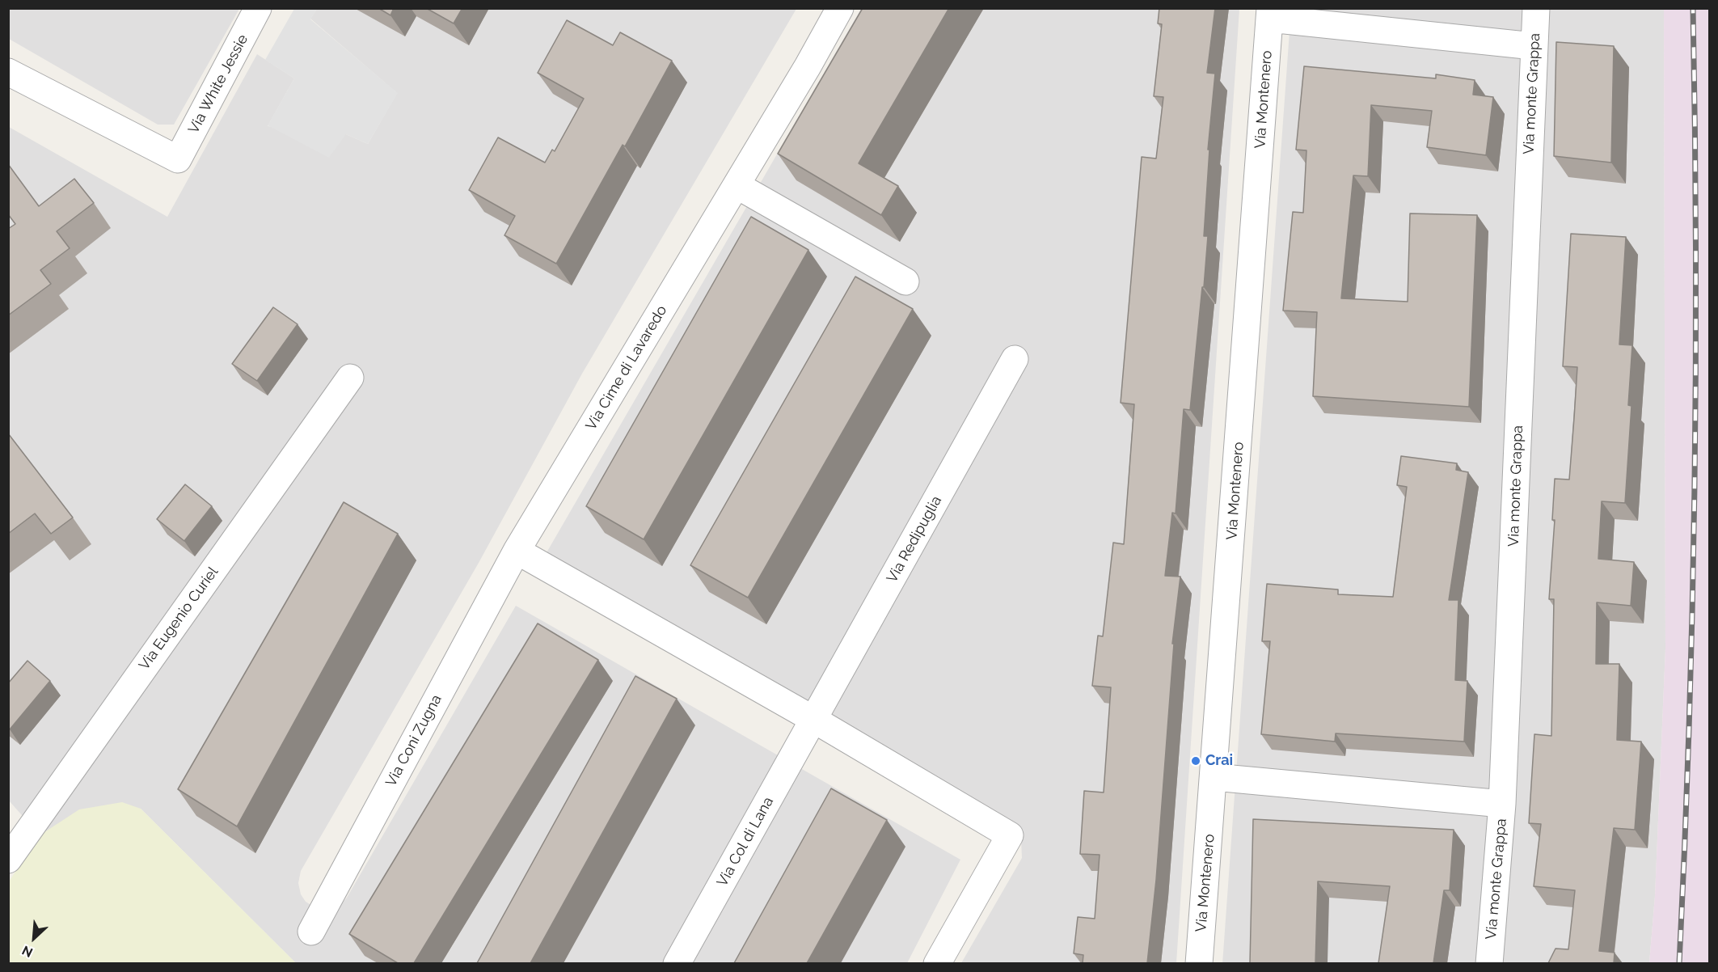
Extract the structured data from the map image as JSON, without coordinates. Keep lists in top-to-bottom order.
{
  "streets": {
    "street": [
      "Via White Jessie",
      "Via monte Grappa",
      "Via Montenero",
      "Via Cime di Lavaredo",
      "Via Redipuglia",
      "Via Eugenio Curiel",
      "Via Coni Zugna",
      "Via Col di Lana"
    ]
  },
  "crossings": [
    ["Via monte Grappa", "Via Montenero"],
    ["Via Cime di Lavaredo", "Via Coni Zugna"],
    ["Via Redipuglia", "Via Col di Lana"]
  ],
  "places": ["Crai"],
  "north": "bottom left"
}
